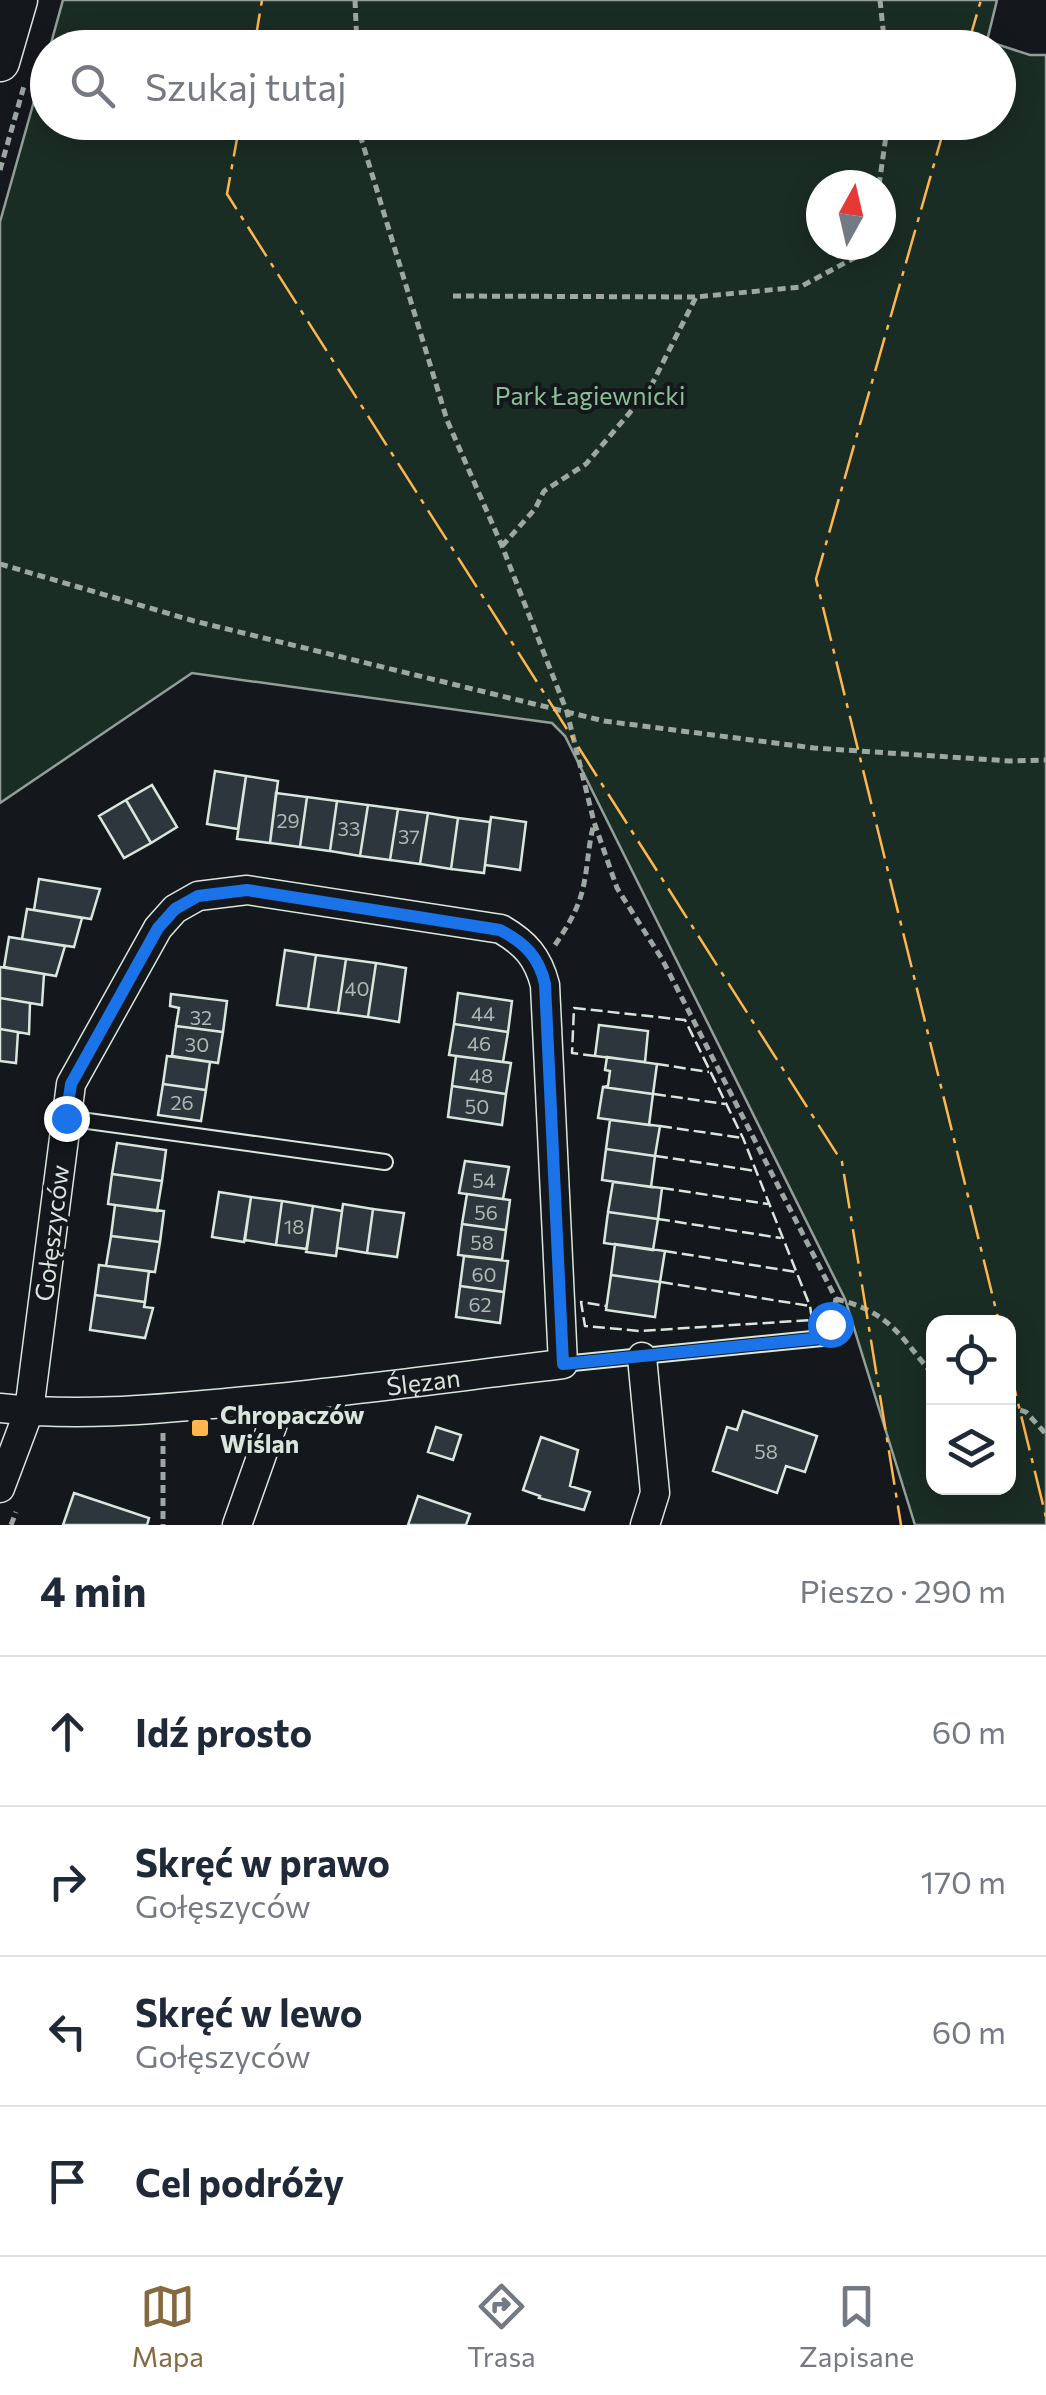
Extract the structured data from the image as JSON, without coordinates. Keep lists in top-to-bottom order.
{
  "streets": {
    "street": ["Gołęszyców", "Ślęzan"]
  },
  "crossings": [
    ["Gołęszyców", "Ślęzan"]
  ],
  "parks": ["Park Łagiewnicki"],
  "places": {
    "transit": ["Chropaczów Wiślan"]
  },
  "house_numbers": [
    "29",
    "33",
    "37",
    "40",
    "44",
    "32",
    "46",
    "30",
    "48",
    "26",
    "50",
    "54",
    "56",
    "18",
    "58",
    "60",
    "62",
    "58"
  ],
  "north": "top",
  "page": {
    "search": "Szukaj tutaj",
    "heading": ["4 min", "Pieszo · 290 m"],
    "list": [
      ["Idź prosto", "60 m"],
      ["Skręć w prawo", "Gołęszyców", "170 m"],
      ["Skręć w lewo", "Gołęszyców", "60 m"],
      "Cel podróży"
    ],
    "nav": ["Mapa", "Trasa", "Zapisane"]
  }
}
